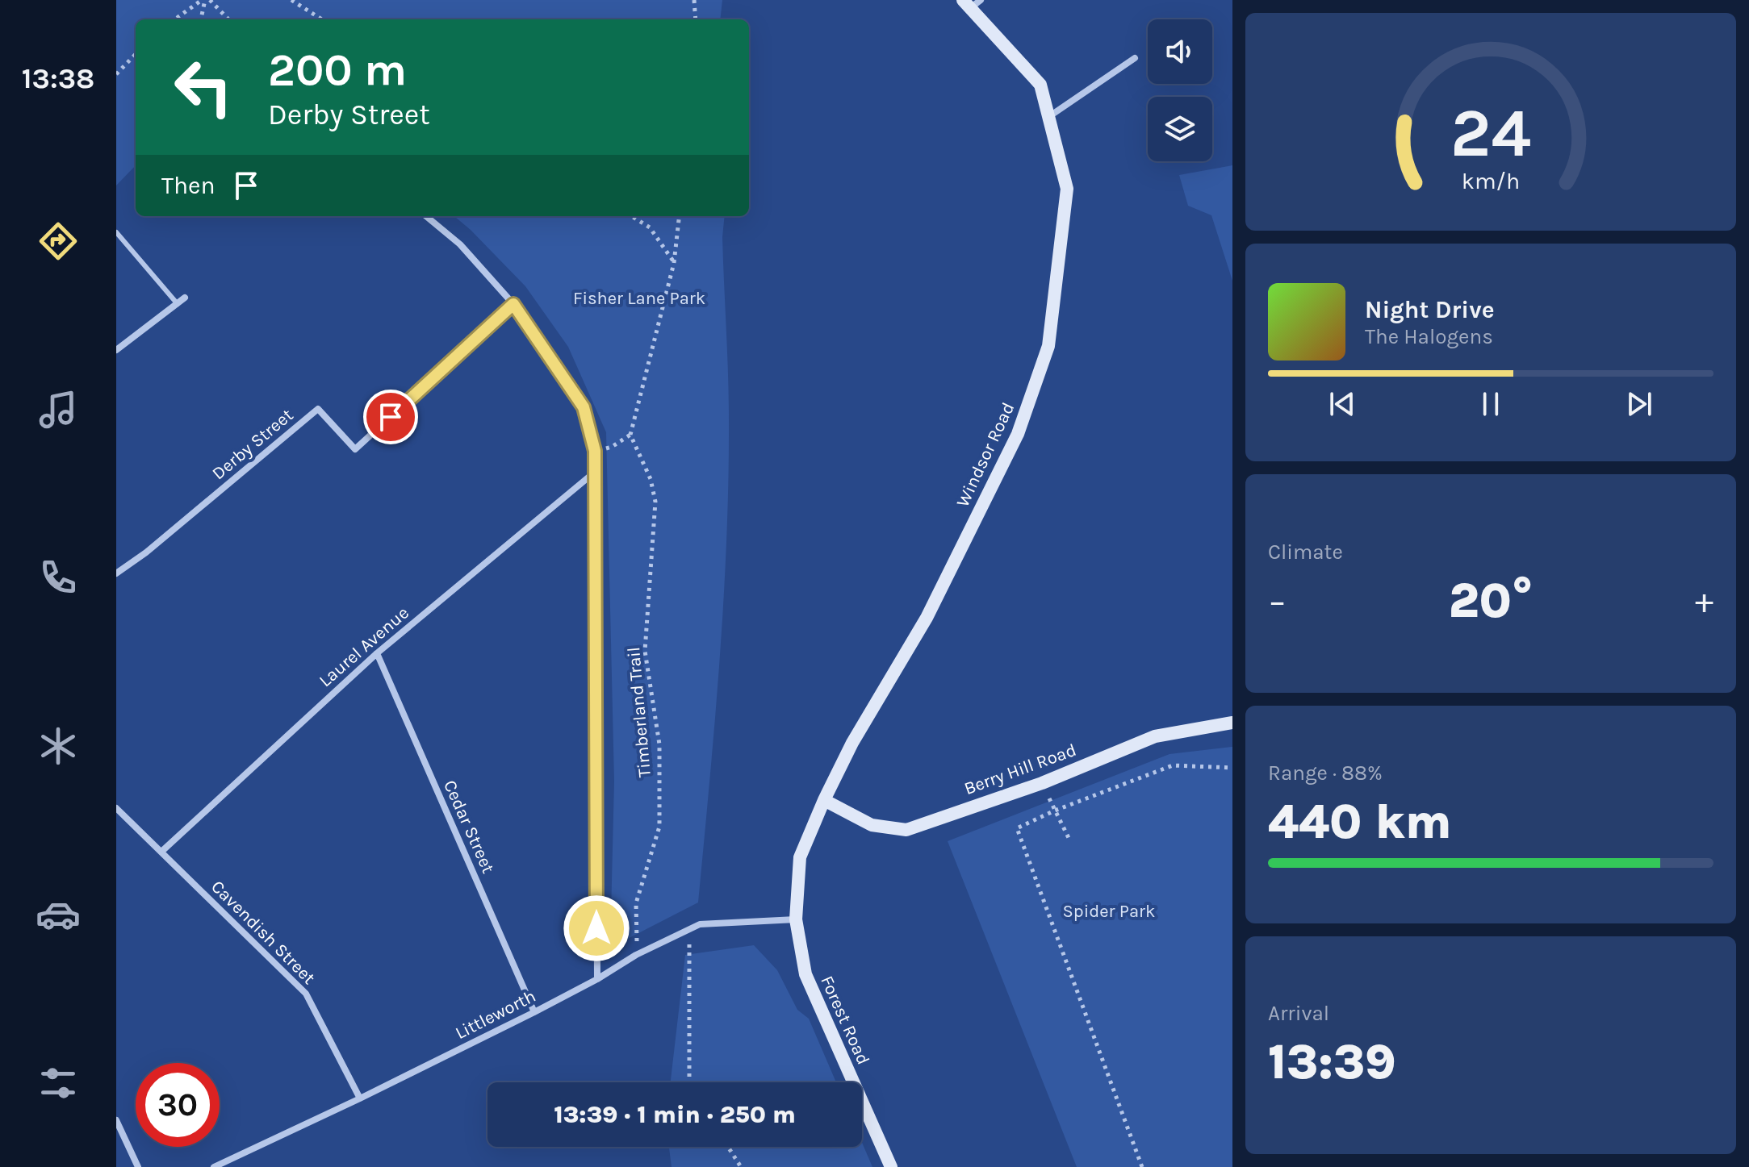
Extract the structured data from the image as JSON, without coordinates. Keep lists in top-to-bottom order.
{
  "streets": {
    "main road": ["Windsor Road", "Berry Hill Road", "Forest Road"],
    "street": [
      "Derby Street",
      "Laurel Avenue",
      "Cedar Street",
      "Cavendish Street",
      "Littleworth"
    ],
    "path": ["Timberland Trail"]
  },
  "crossings": [
    ["Windsor Road", "Berry Hill Road"],
    ["Windsor Road", "Littleworth"],
    ["Windsor Road", "Forest Road"],
    ["Laurel Avenue", "Cedar Street"],
    ["Laurel Avenue", "Cavendish Street"],
    ["Timberland Trail", "Littleworth"],
    ["Cedar Street", "Littleworth"],
    ["Cavendish Street", "Littleworth"],
    ["Littleworth", "Forest Road"]
  ],
  "parks": ["Fisher Lane Park", "Spider Park"],
  "page": {
    "tabs": "13:38",
    "turn": ["200 m", "Derby Street"],
    "then": "Then",
    "song": ["Night Drive", "The Halogens"],
    "tile": [
      "Climate",
      ["Range · 88%", "440 km"],
      ["Arrival", "13:39"]
    ],
    "heat": ["−", "20°", "+"],
    "limit": "30",
    "trip": "13:39 · 1 min · 250 m",
    "gauge": ["24", "km/h"]
  }
}
